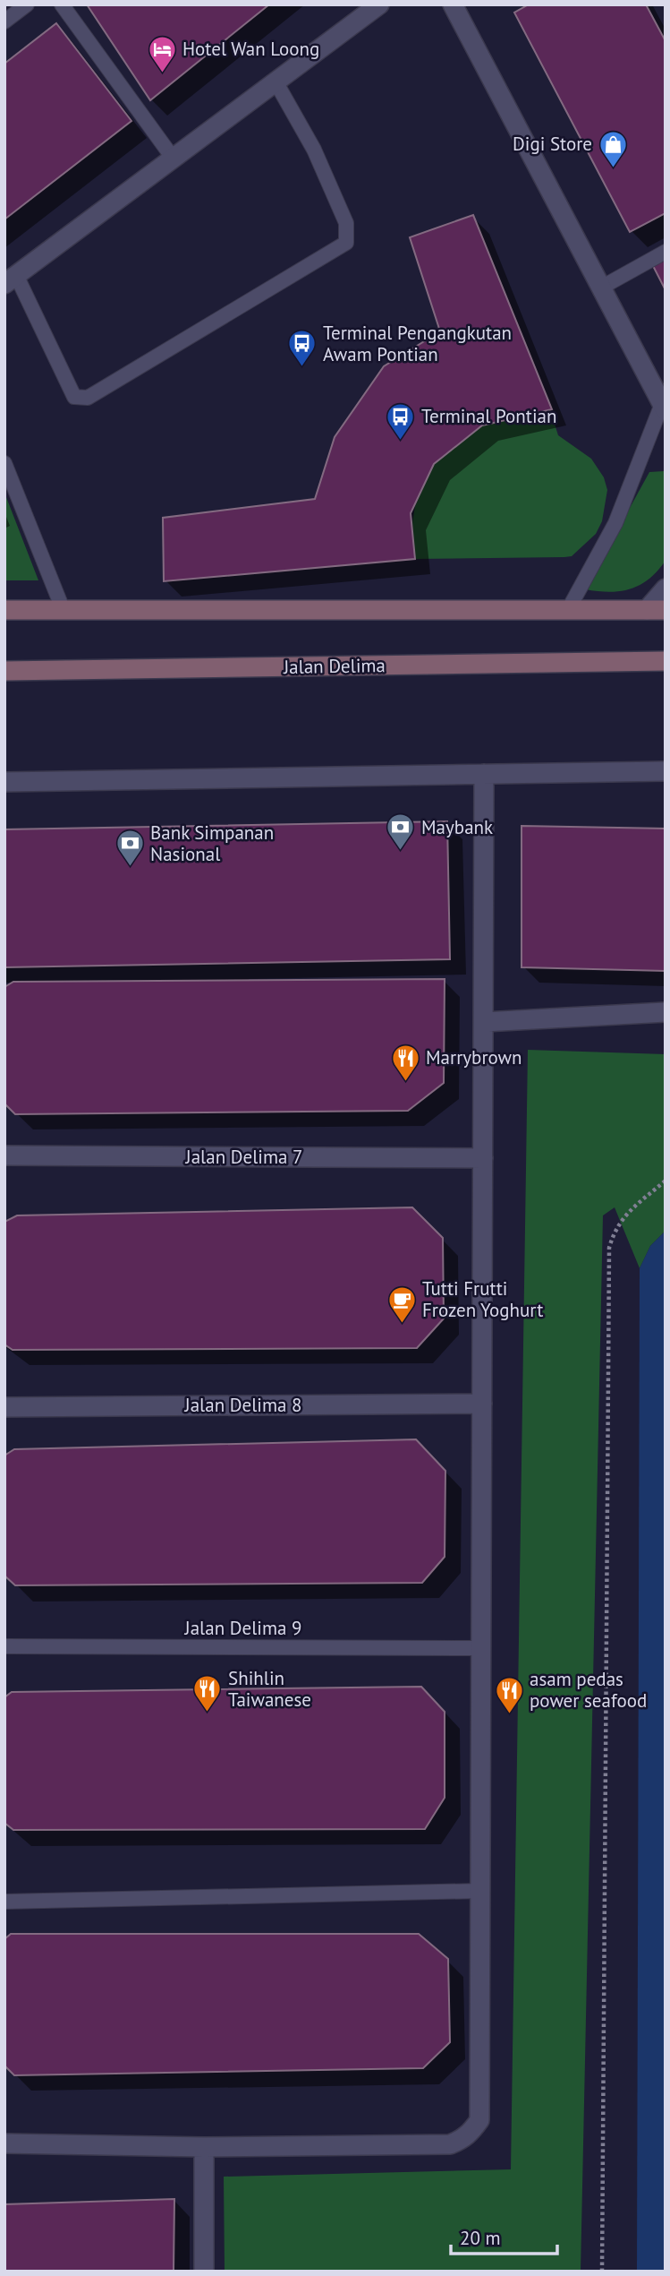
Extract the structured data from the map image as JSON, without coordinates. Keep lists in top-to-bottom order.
{
  "streets": {
    "street": ["Jalan Delima", "Jalan Delima 7", "Jalan Delima 8"],
    "lane": ["Jalan Delima 9"]
  },
  "places": {
    "hotel": ["Hotel Wan Loong"],
    "shop": ["Digi Store"],
    "bus stop": ["Terminal Pengangkutan Awam Pontian", "Terminal Pontian"],
    "bank": ["Maybank", "Bank Simpanan Nasional"],
    "restaurant": ["Marrybrown", "Shihlin Taiwanese", "asam pedas power seafood"],
    "cafe": ["Tutti Frutti Frozen Yoghurt"]
  },
  "scale_bar": "20 m"
}
